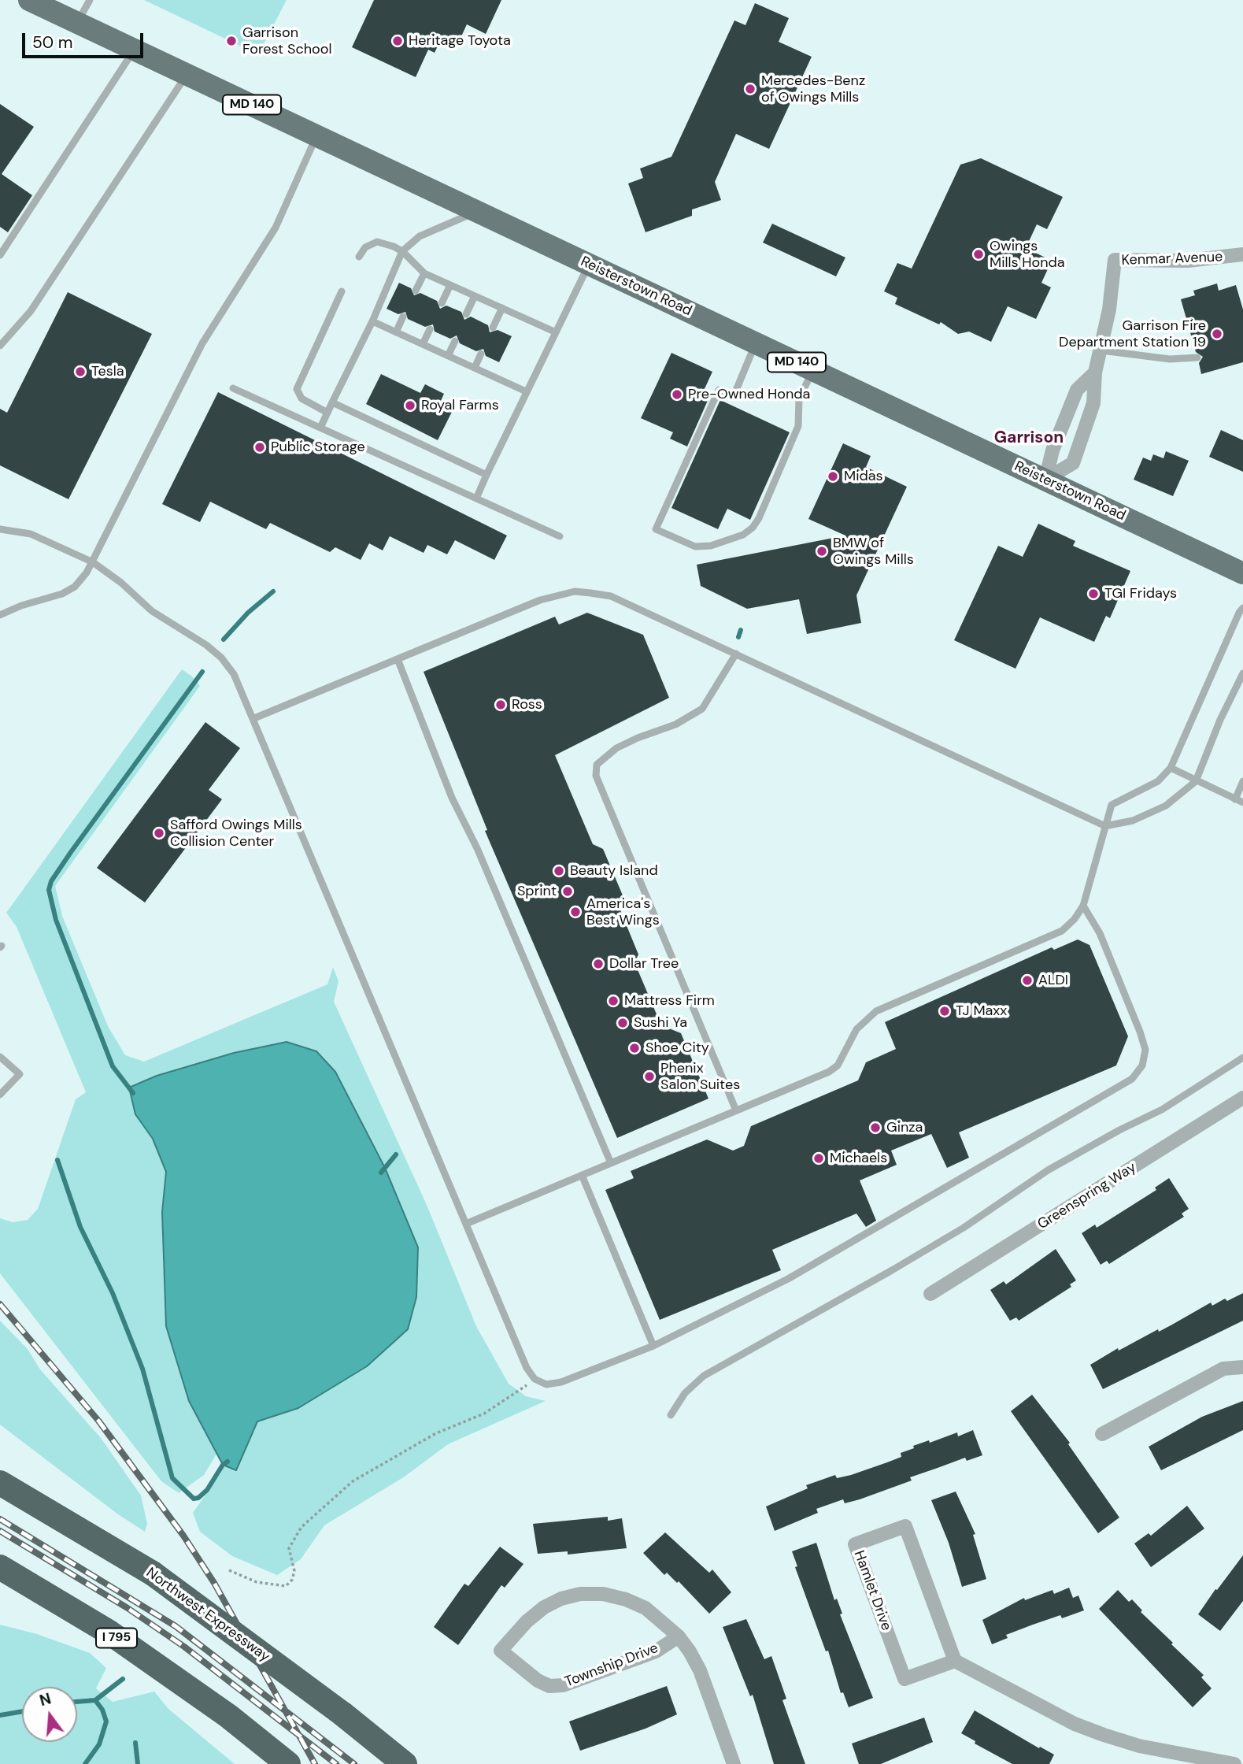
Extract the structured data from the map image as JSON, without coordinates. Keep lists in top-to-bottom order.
{
  "streets": {
    "highway": ["Northwest Expressway", "I 795"],
    "main road": ["MD 140", "Reisterstown Road"],
    "street": [
      "Kenmar Avenue",
      "Greenspring Way",
      "Hamlet Drive",
      "Township Drive"
    ]
  },
  "crossings": [
    ["Kenmar Avenue", "Reisterstown Road"]
  ],
  "districts": ["Garrison"],
  "places": [
    "Garrison Forest School",
    "Heritage Toyota",
    "Mercedes-Benz of Owings Mills",
    "Owings Mills Honda",
    "Garrison Fire Department Station 19",
    "Tesla",
    "Pre-Owned Honda",
    "Royal Farms",
    "Public Storage",
    "Midas",
    "BMW of Owings Mills",
    "TGI Fridays",
    "Ross",
    "Safford Owings Mills Collision Center",
    "Beauty Island",
    "Sprint",
    "America's Best Wings",
    "Dollar Tree",
    "ALDI",
    "Mattress Firm",
    "TJ Maxx",
    "Sushi Ya",
    "Shoe City",
    "Phenix Salon Suites",
    "Ginza",
    "Michaels"
  ],
  "scale_bar": "50 m",
  "north": "top"
}
